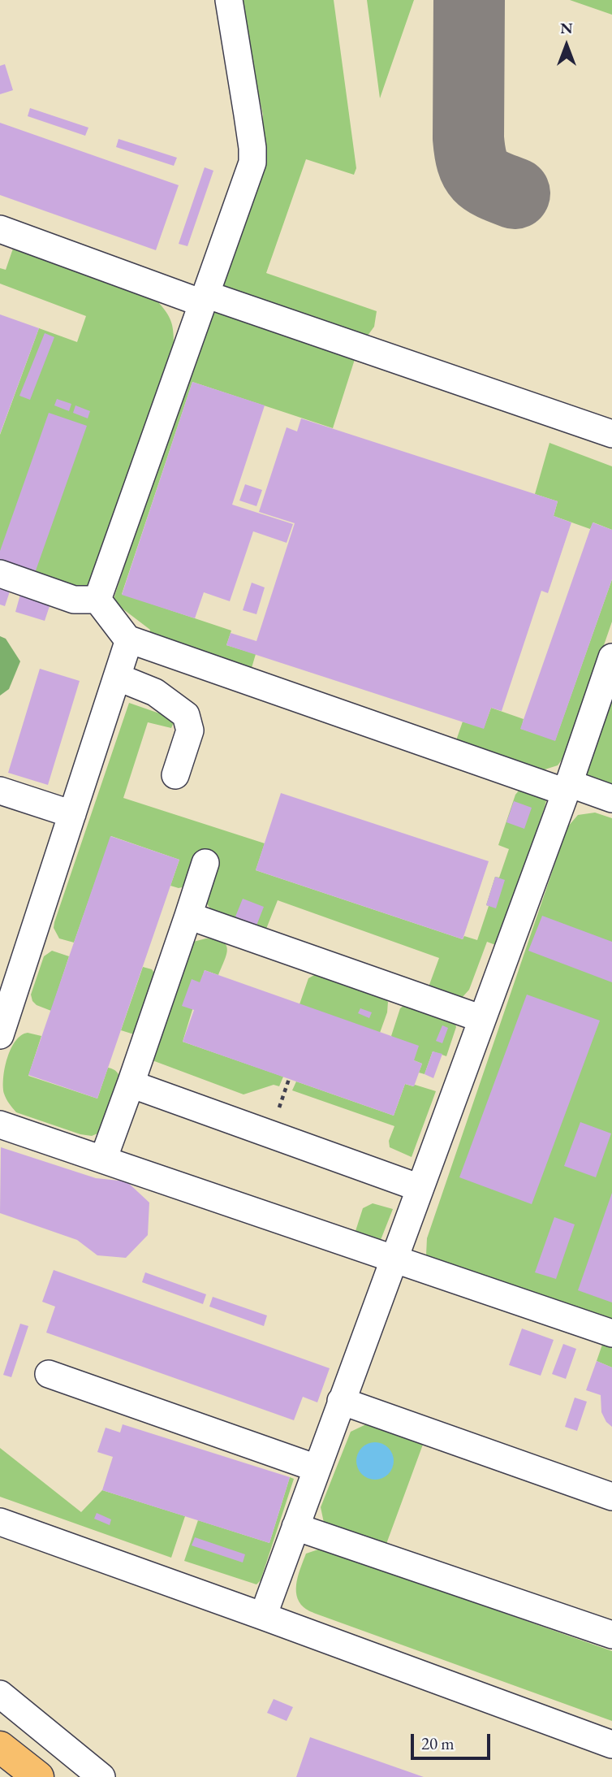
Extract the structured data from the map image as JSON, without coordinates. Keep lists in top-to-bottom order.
{
  "scale_bar": "20 m",
  "north": "top"
}
